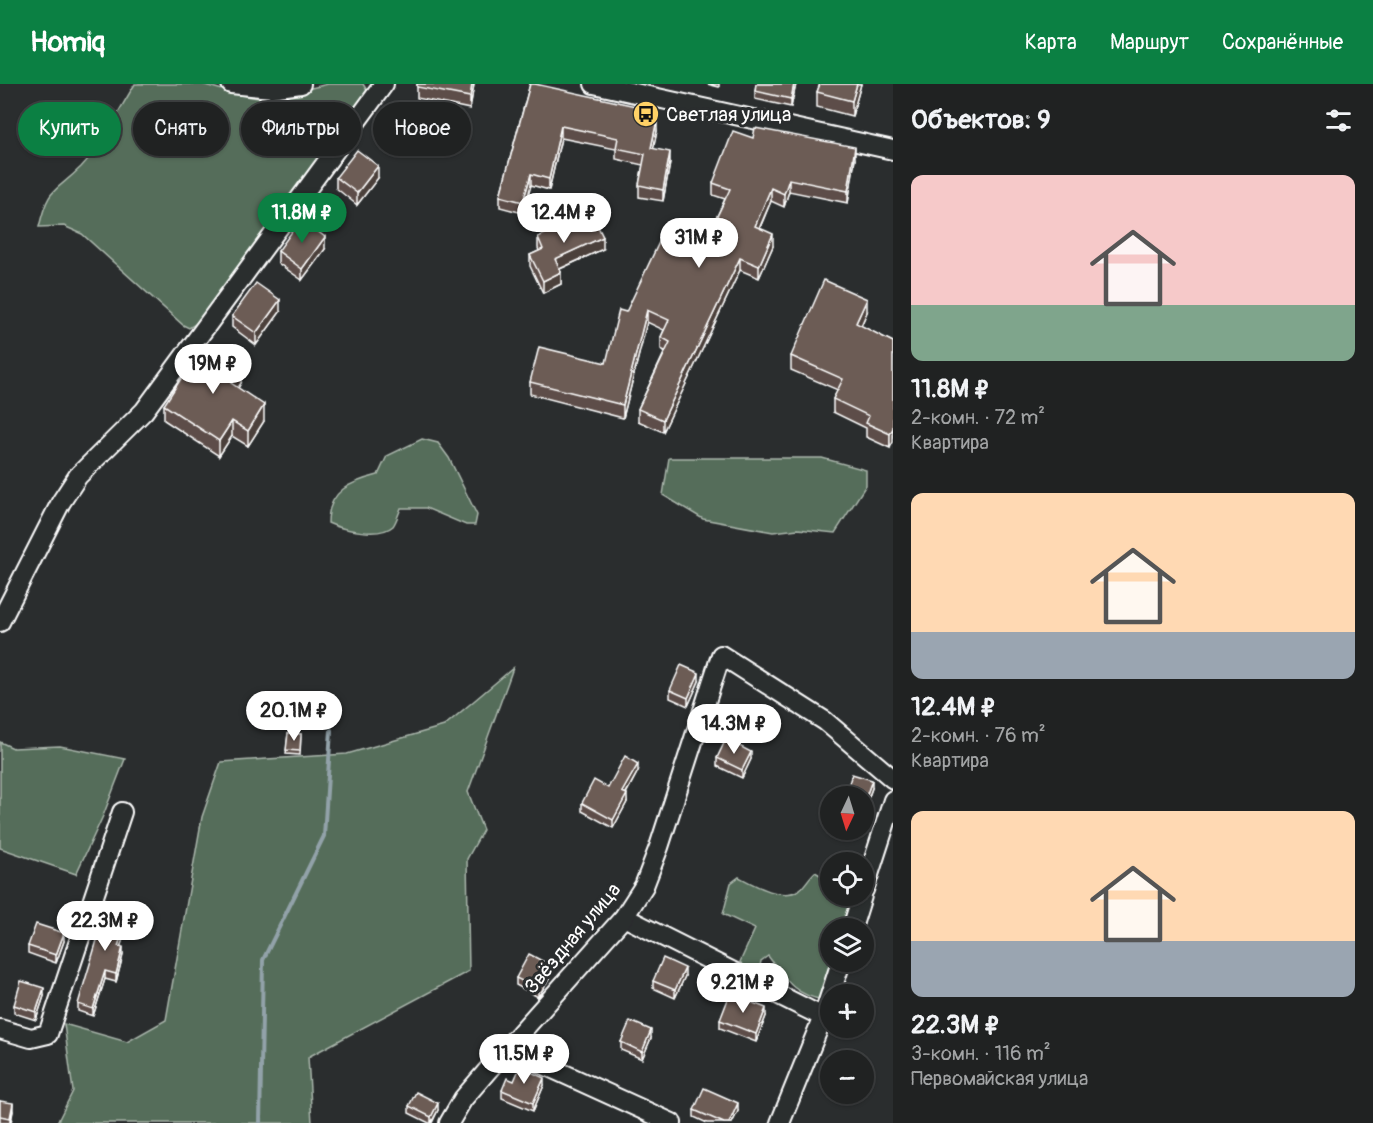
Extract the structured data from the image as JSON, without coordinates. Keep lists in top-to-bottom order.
{
  "streets": {
    "street": ["Звёздная улица"]
  },
  "places": {
    "bus stop": ["Светлая улица"]
  },
  "north": "bottom",
  "page": {
    "header": "Homiq",
    "nav": ["Карта", "Маршрут", "Сохранённые"],
    "heading": "Объектов: 9",
    "chip": [
      "Купить",
      "Снять",
      "Фильтры",
      "Новое"
    ],
    "list": [
      {
        "name": "11.8M ₽",
        "note": "2-комн. · 72 m² · Квартира"
      },
      {
        "name": "12.4M ₽",
        "note": "2-комн. · 76 m² · Квартира"
      },
      {
        "name": "22.3M ₽",
        "note": "3-комн. · 116 m² · Первомайская улица"
      }
    ],
    "price": [
      "11.8M ₽",
      "12.4M ₽",
      "31M ₽",
      "19M ₽",
      "20.1M ₽",
      "14.3M ₽",
      "22.3M ₽",
      "9.21M ₽",
      "11.5M ₽"
    ],
    "map_buttons": ["+", "−"]
  }
}
